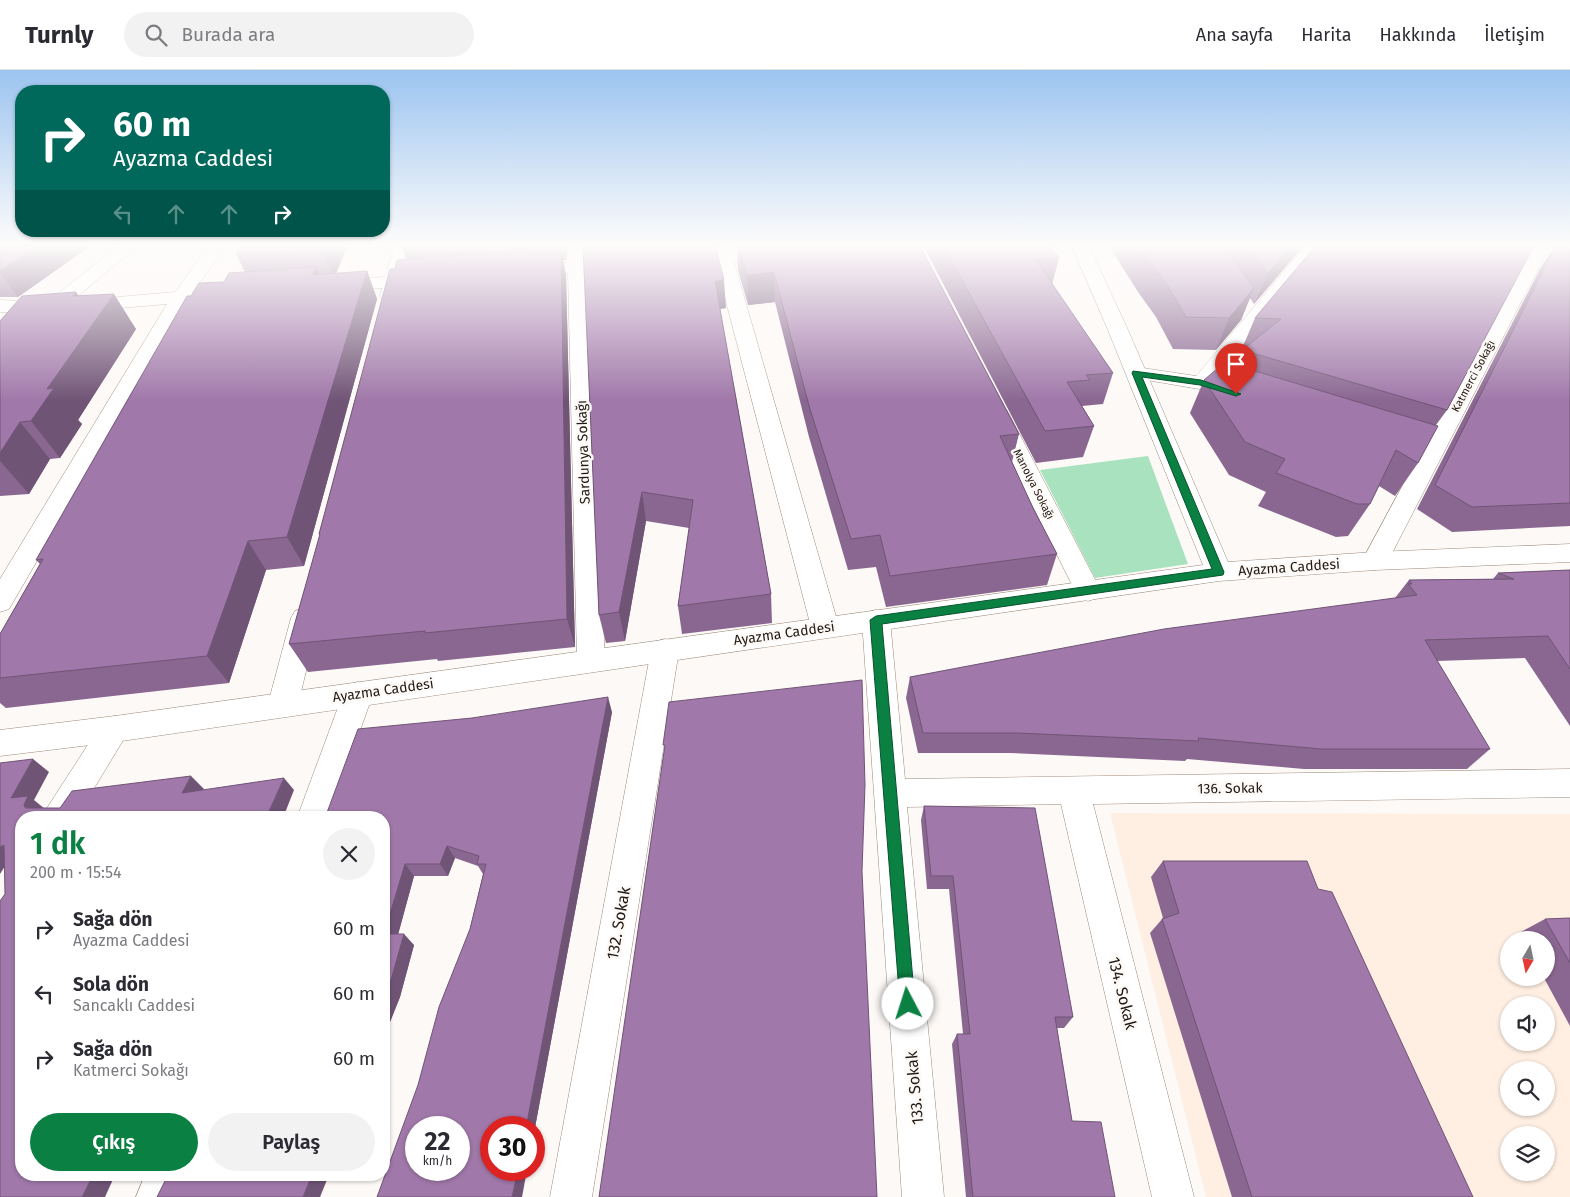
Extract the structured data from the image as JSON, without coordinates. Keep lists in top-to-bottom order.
{
  "streets": {
    "street": [
      "Katmerci Sokağı",
      "Sardunya Sokağı",
      "Manolya Sokağı",
      "Ayazma Caddesi",
      "136. Sokak",
      "132. Sokak",
      "134. Sokak",
      "133. Sokak"
    ]
  },
  "crossings": [
    ["Katmerci Sokağı", "Ayazma Caddesi"],
    ["Sardunya Sokağı", "Ayazma Caddesi"],
    ["Manolya Sokağı", "Ayazma Caddesi"],
    ["Ayazma Caddesi", "132. Sokak"],
    ["Ayazma Caddesi", "133. Sokak"],
    ["136. Sokak", "134. Sokak"],
    ["136. Sokak", "133. Sokak"]
  ],
  "north": "bottom",
  "page": {
    "header": "Turnly",
    "search": "Burada ara",
    "nav": [
      "Ana sayfa",
      "Harita",
      "Hakkında",
      "İletişim"
    ],
    "turn": ["60 m", "Ayazma Caddesi"],
    "heading": ["1 dk", "200 m · 15:54"],
    "list": [
      {
        "name": "Sağa dön",
        "note": "Ayazma Caddesi",
        "value": "60 m"
      },
      {
        "name": "Sola dön",
        "note": "Sancaklı Caddesi",
        "value": "60 m"
      },
      {
        "name": "Sağa dön",
        "note": "Katmerci Sokağı",
        "value": "60 m"
      }
    ],
    "buttons": ["Çıkış", "Paylaş"],
    "speed": "22 km/h",
    "limit": "30"
  }
}
